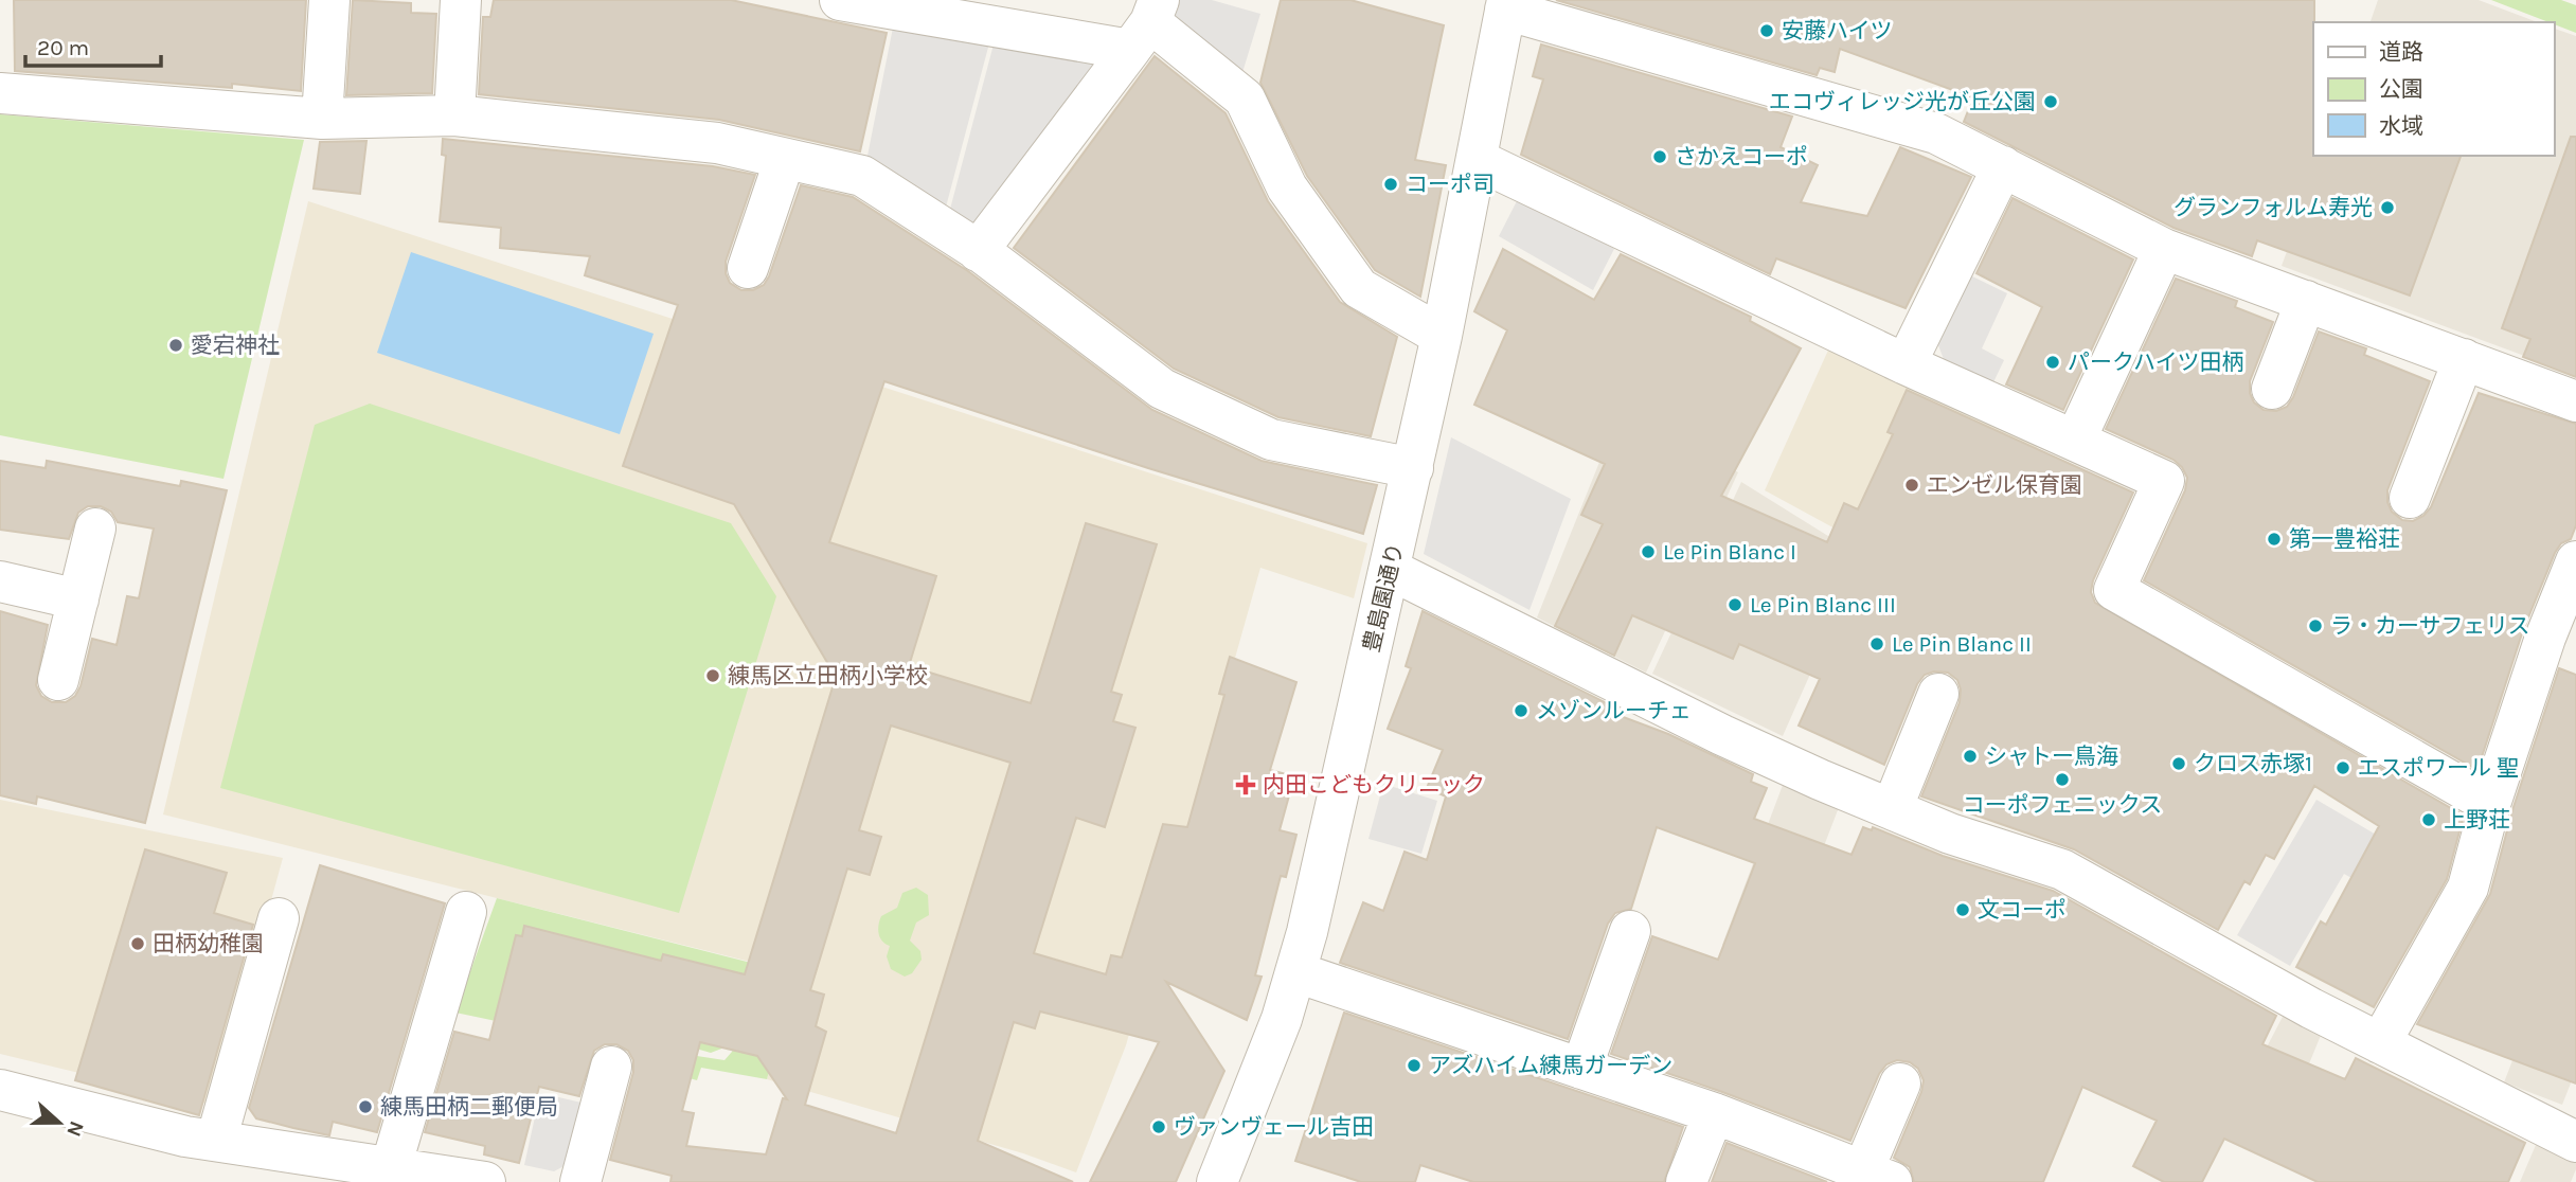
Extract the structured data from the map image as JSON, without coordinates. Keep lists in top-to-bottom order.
{
  "streets": {
    "street": ["豊島園通り"]
  },
  "places": {
    "other": [
      "安藤ハイツ",
      "エコヴィレッジ光が丘公園",
      "さかえコーポ",
      "コーポ司",
      "グランフォルム寿光",
      "愛宕神社",
      "パークハイツ田柄",
      "エンゼル保育園",
      "第一豊裕荘",
      "Le Pin Blanc I",
      "Le Pin Blanc III",
      "ラ・カーサフェリス",
      "Le Pin Blanc II",
      "練馬区立田柄小学校",
      "メゾンルーチェ",
      "シャトー鳥海",
      "クロス赤塚1",
      "エスポワール 聖",
      "コーポフェニックス",
      "上野荘",
      "文コーポ",
      "田柄幼稚園",
      "アズハイム練馬ガーデン",
      "練馬田柄二郵便局",
      "ヴァンヴェール吉田"
    ],
    "health": ["内田こどもクリニック"]
  },
  "legend": ["道路", "公園", "水域"],
  "scale_bar": "20 m",
  "north": "right"
}
